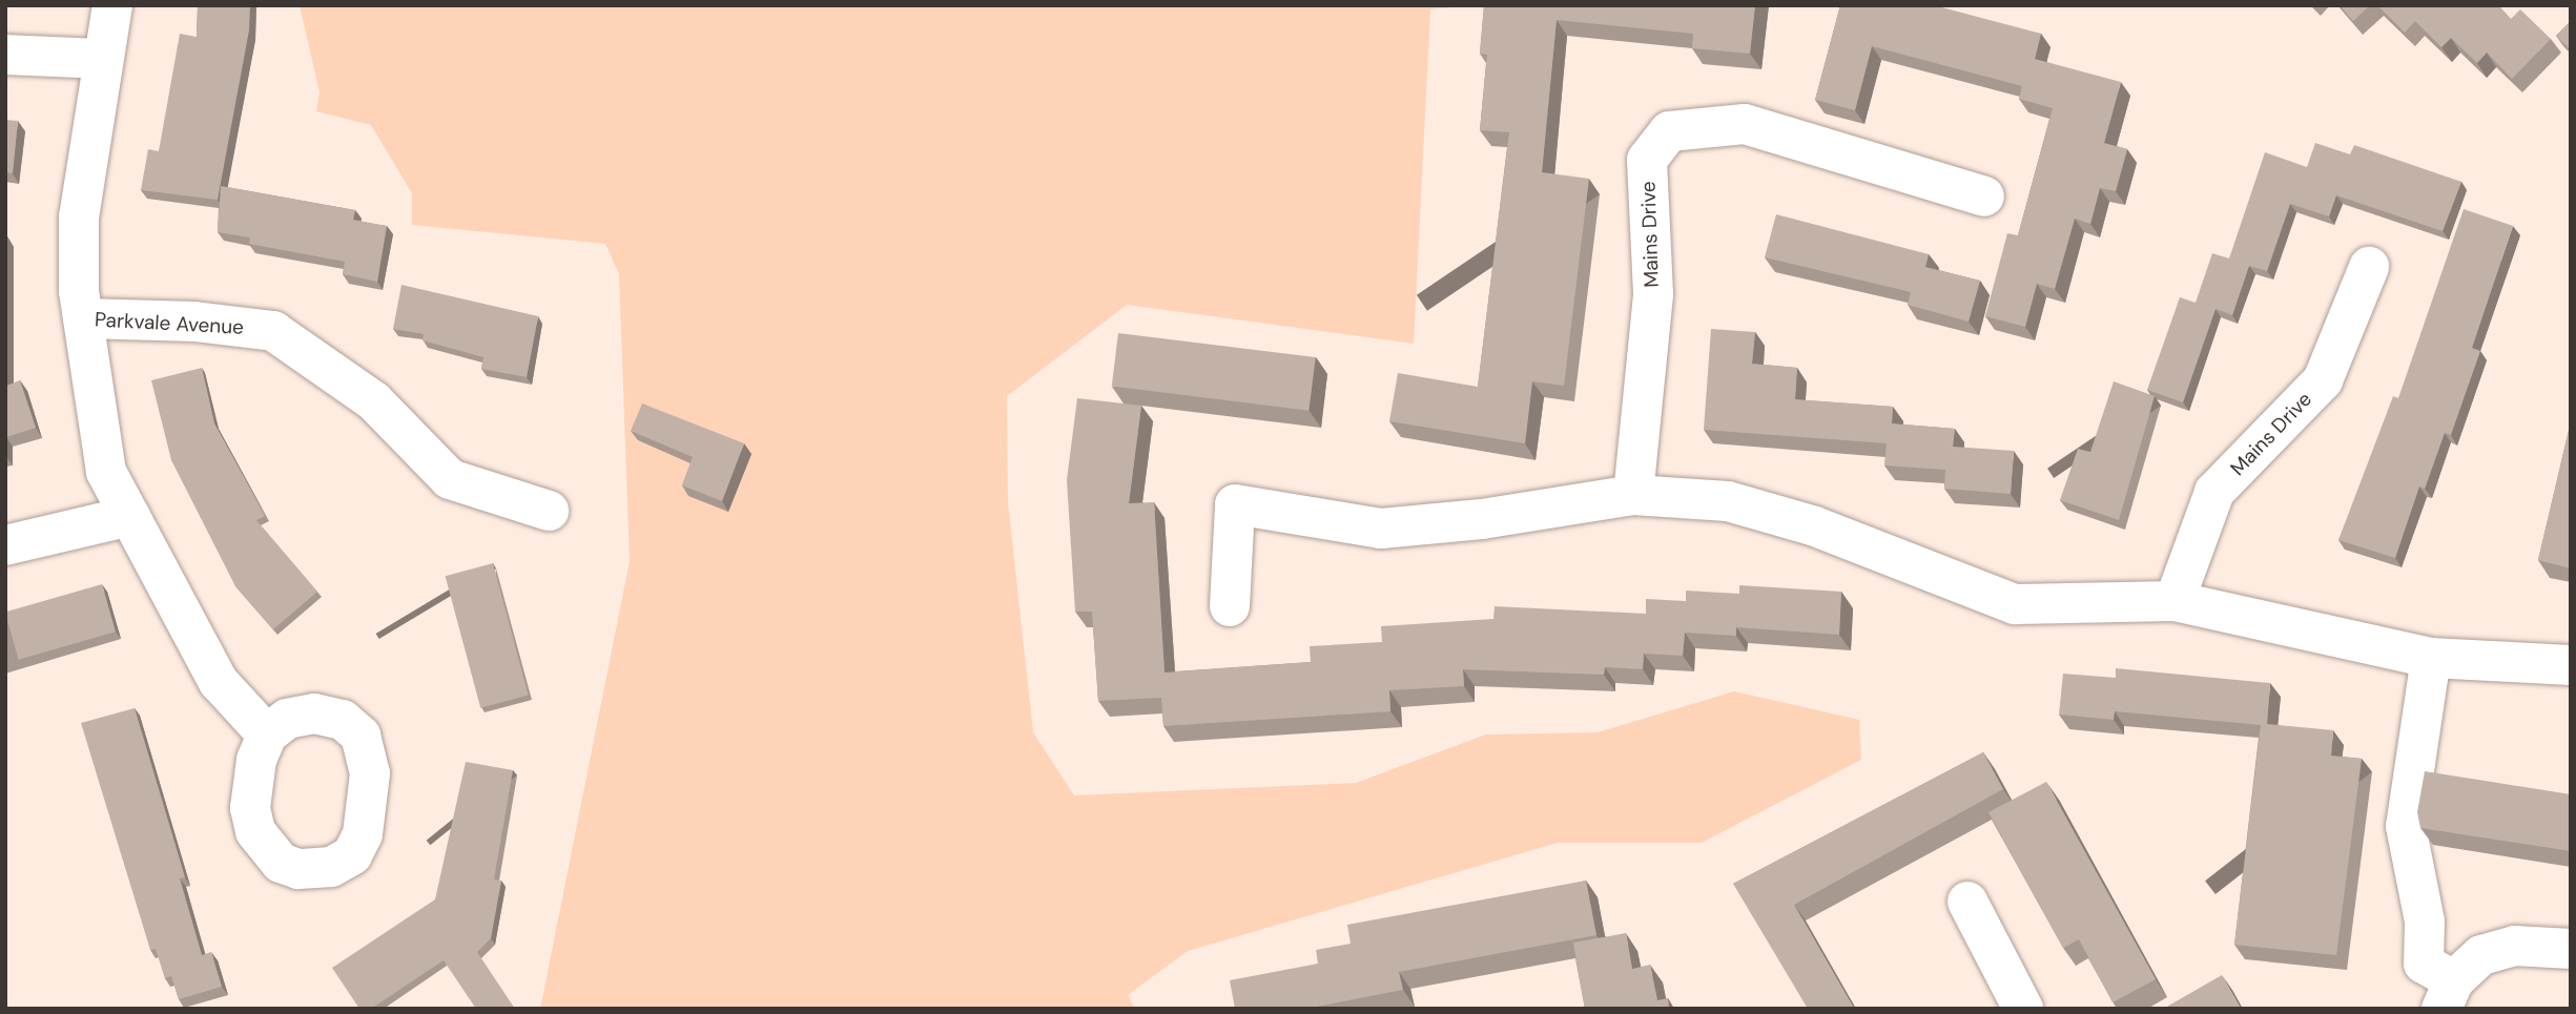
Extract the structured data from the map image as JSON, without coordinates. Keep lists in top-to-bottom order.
{
  "streets": {
    "street": ["Mains Drive", "Parkvale Avenue"]
  }
}
